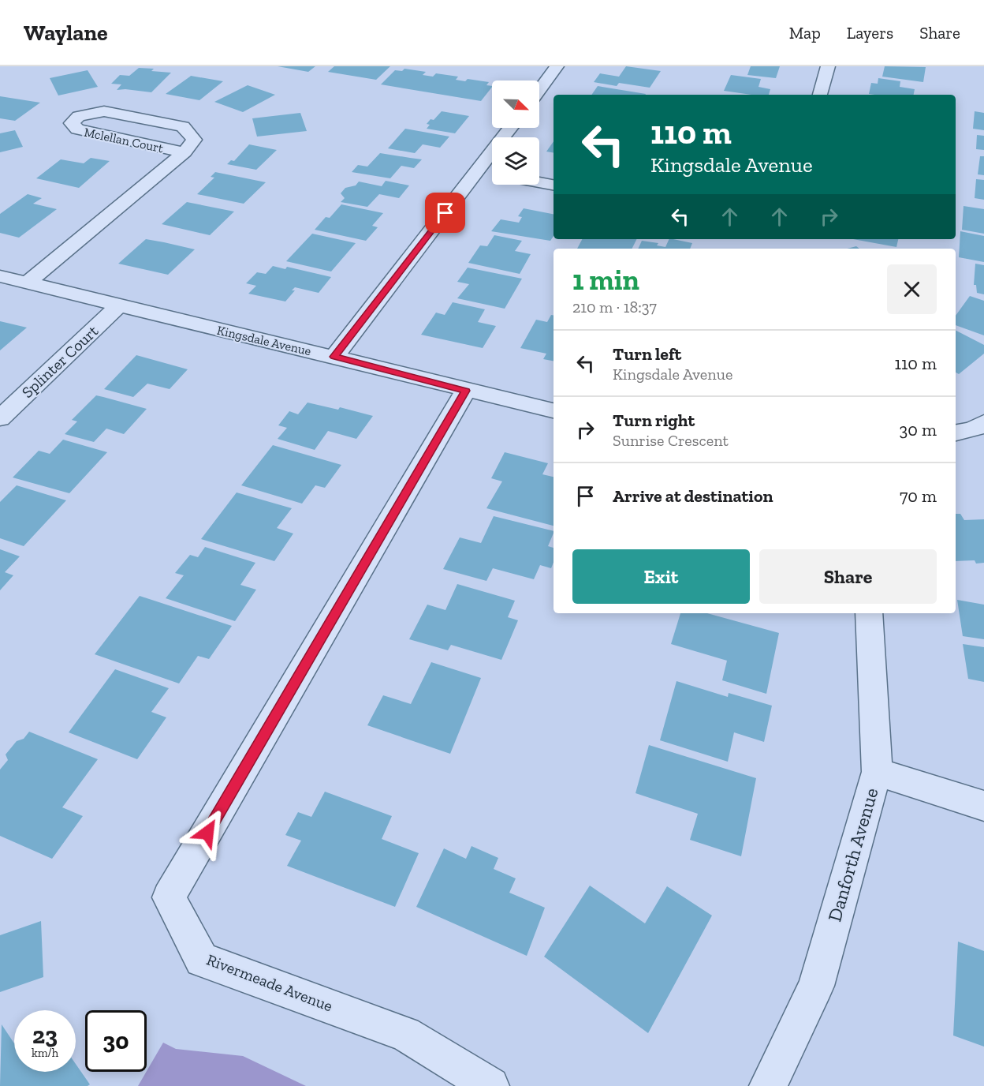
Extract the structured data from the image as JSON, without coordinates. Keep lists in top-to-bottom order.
{
  "streets": {
    "street": [
      "Mclellan Court",
      "Kingsdale Avenue",
      "Splinter Court",
      "Danforth Avenue",
      "Rivermeade Avenue"
    ]
  },
  "crossings": [
    ["Mclellan Court", "Kingsdale Avenue"],
    ["Kingsdale Avenue", "Splinter Court"],
    ["Kingsdale Avenue", "Rivermeade Avenue"]
  ],
  "north": "bottom right",
  "page": {
    "header": "Waylane",
    "nav": ["Map", "Layers", "Share"],
    "turn": ["110 m", "Kingsdale Avenue"],
    "heading": ["1 min", "210 m · 18:37"],
    "list": [
      {
        "name": "Turn left",
        "note": "Kingsdale Avenue",
        "value": "110 m"
      },
      {
        "name": "Turn right",
        "note": "Sunrise Crescent",
        "value": "30 m"
      },
      {
        "name": "Arrive at destination",
        "value": "70 m"
      }
    ],
    "buttons": ["Exit", "Share"],
    "speed": "23 km/h",
    "limit": "30"
  }
}
